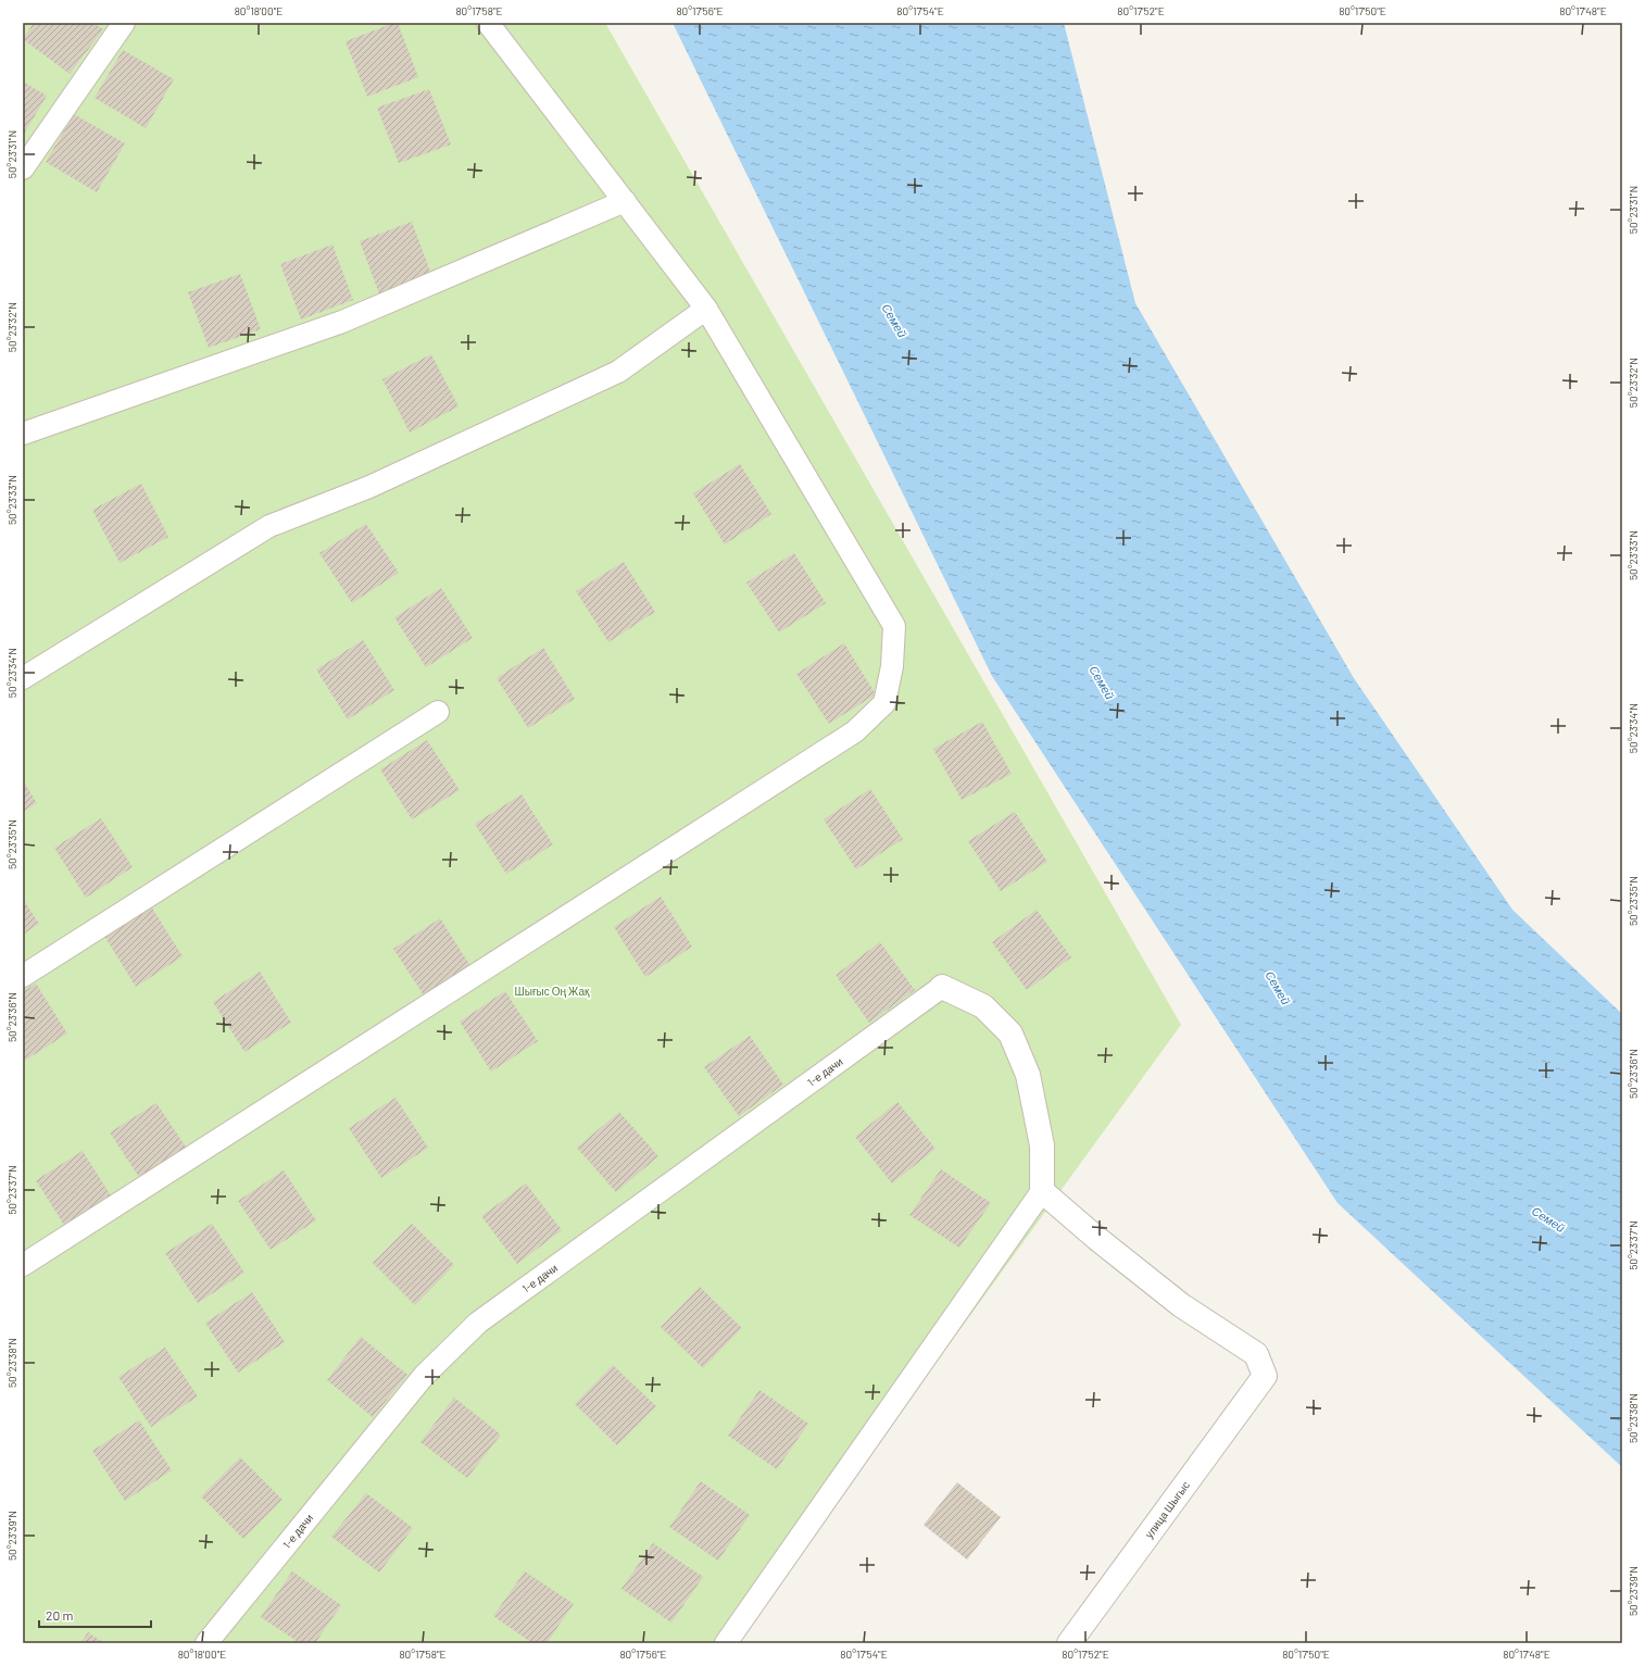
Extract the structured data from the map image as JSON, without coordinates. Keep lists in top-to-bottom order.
{
  "streets": {
    "street": ["улица Шыгыс"],
    "lane": ["1-е дачи"]
  },
  "water": ["Семей"],
  "parks": ["Шығыс Оң Жақ"],
  "scale_bar": "20 m",
  "coordinates": [
    "80°18'00\"E",
    "80°17'58\"E",
    "80°17'56\"E",
    "80°17'54\"E",
    "80°17'52\"E",
    "80°17'50\"E",
    "80°17'48\"E",
    "50°23'31\"N",
    "50°23'32\"N",
    "50°23'33\"N",
    "50°23'34\"N",
    "50°23'35\"N",
    "50°23'36\"N",
    "50°23'37\"N",
    "50°23'38\"N",
    "50°23'39\"N"
  ]
}
